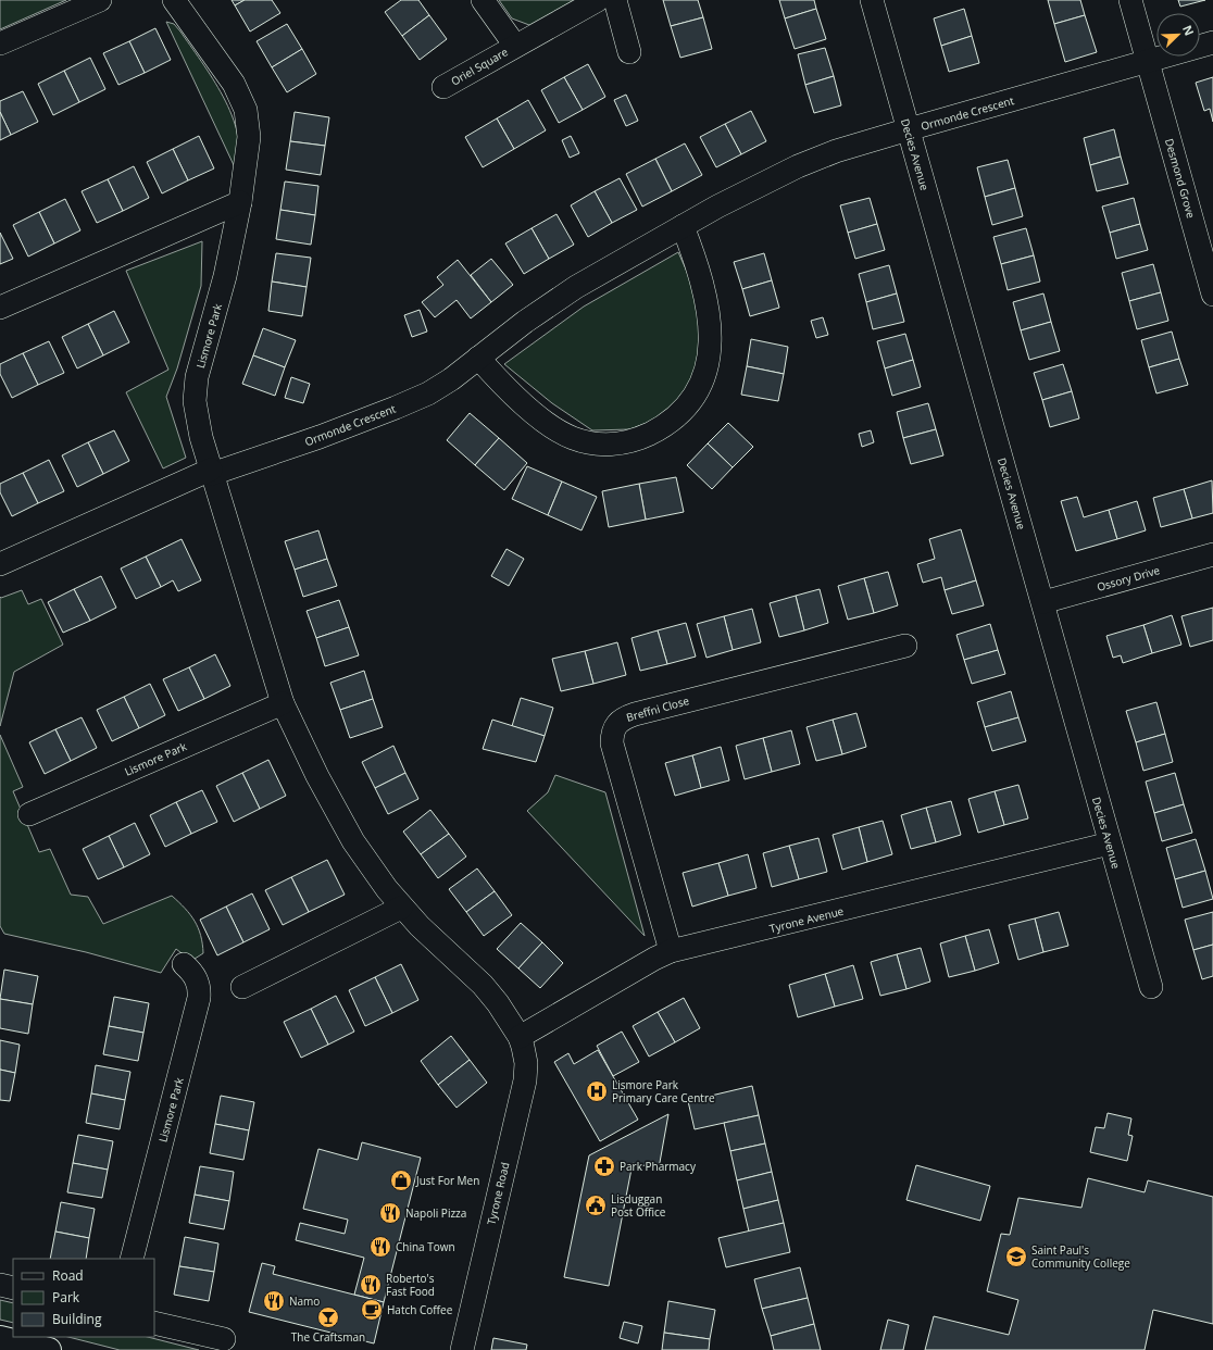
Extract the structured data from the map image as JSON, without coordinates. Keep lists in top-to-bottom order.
{
  "streets": {
    "street": [
      "Oriel Square",
      "Ormonde Crescent",
      "Decies Avenue",
      "Desmond Grove",
      "Lismore Park",
      "Ossory Drive",
      "Breffni Close",
      "Tyrone Avenue",
      "Tyrone Road"
    ]
  },
  "crossings": [
    ["Ormonde Crescent", "Decies Avenue"],
    ["Ormonde Crescent", "Desmond Grove"],
    ["Ormonde Crescent", "Lismore Park"],
    ["Decies Avenue", "Ossory Drive"],
    ["Decies Avenue", "Tyrone Avenue"],
    ["Lismore Park", "Tyrone Avenue"],
    ["Lismore Park", "Tyrone Road"],
    ["Breffni Close", "Tyrone Avenue"],
    ["Tyrone Avenue", "Tyrone Road"]
  ],
  "places": {
    "hospital": ["Lismore Park Primary Care Centre"],
    "pharmacy": ["Park Pharmacy"],
    "shop": ["Just For Men"],
    "public building": ["Lisduggan Post Office"],
    "restaurant": [
      "Napoli Pizza",
      "China Town",
      "Roberto's Fast Food",
      "Namo"
    ],
    "school or university": ["Saint Paul's Community College"],
    "cafe": ["Hatch Coffee"],
    "bar": ["The Craftsman"]
  },
  "legend": ["Road", "Park", "Building"],
  "north": "top right"
}
